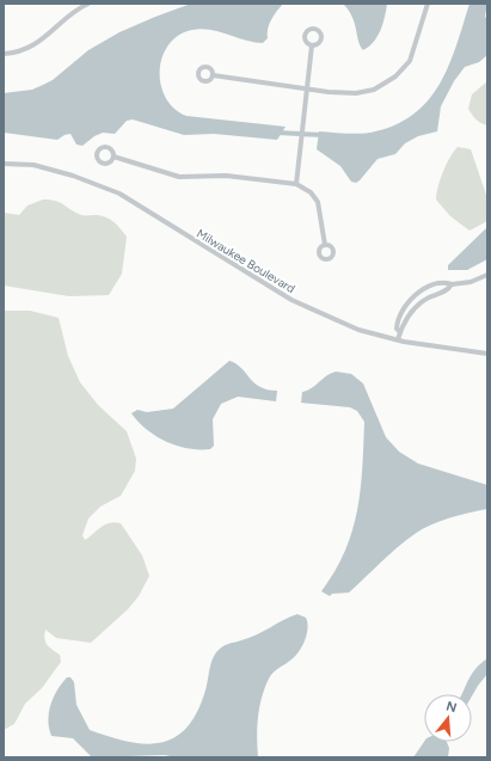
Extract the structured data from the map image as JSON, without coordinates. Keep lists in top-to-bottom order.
{
  "streets": {
    "street": ["Milwaukee Boulevard"]
  },
  "north": "top"
}
